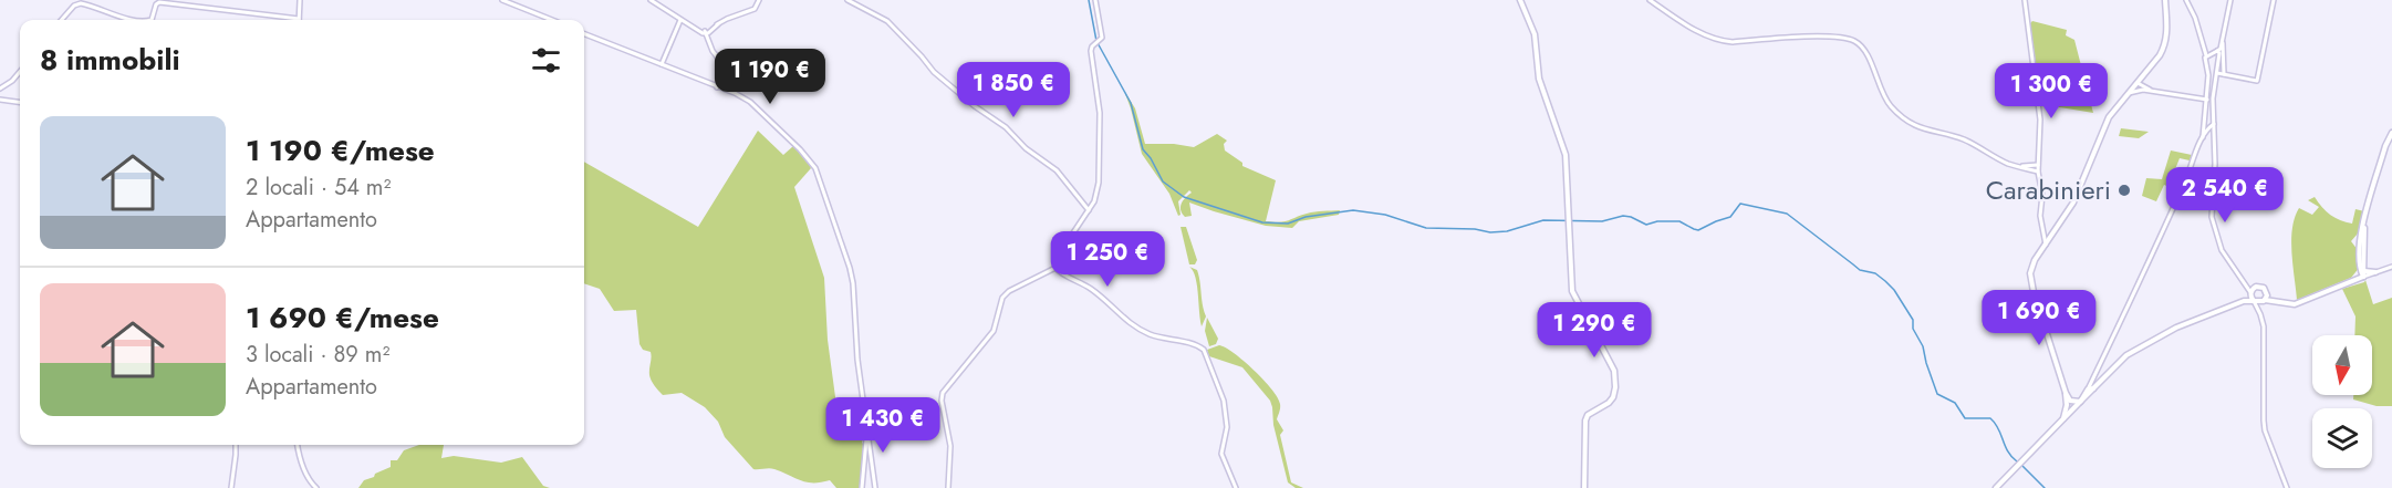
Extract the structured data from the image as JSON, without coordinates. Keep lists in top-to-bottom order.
{
  "places": ["Carabinieri"],
  "north": "bottom",
  "page": {
    "heading": "8 immobili",
    "price": [
      "1 190 €",
      "1 850 €",
      "1 300 €",
      "2 540 €",
      "1 250 €",
      "1 690 €",
      "1 290 €",
      "1 430 €"
    ],
    "list": [
      {
        "name": "1 190 €/mese",
        "note": "2 locali · 54 m² · Appartamento"
      },
      {
        "name": "1 690 €/mese",
        "note": "3 locali · 89 m² · Appartamento"
      }
    ]
  }
}
